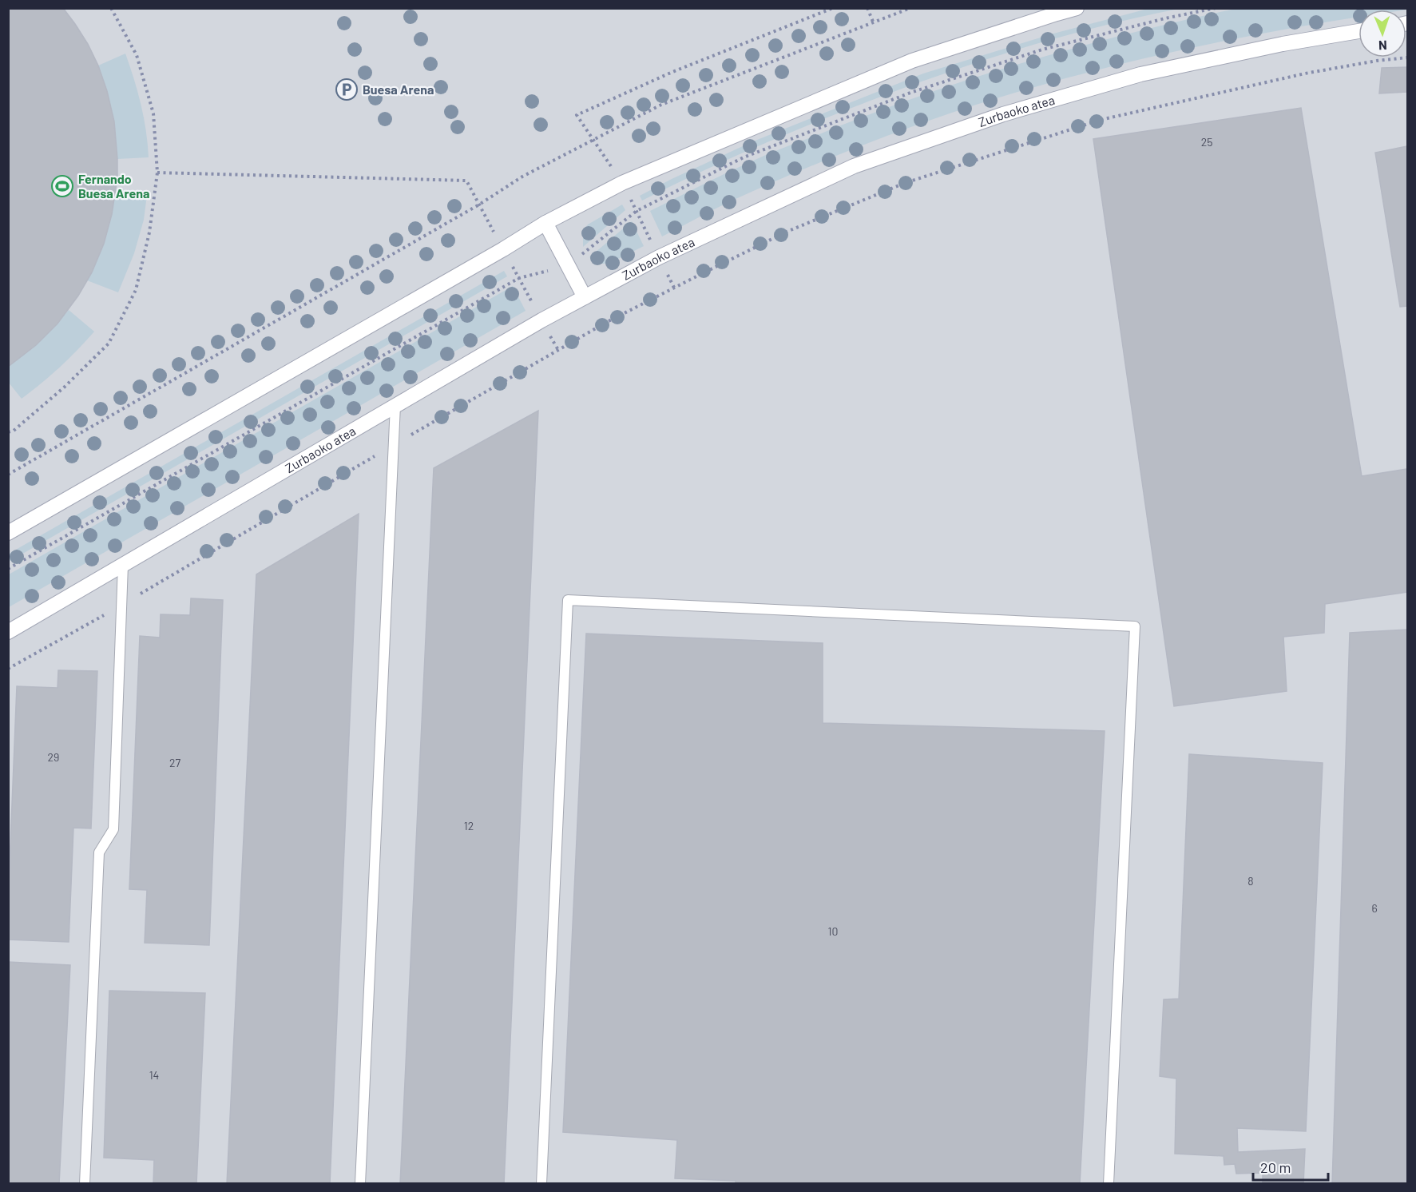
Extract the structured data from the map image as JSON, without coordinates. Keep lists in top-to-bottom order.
{
  "streets": {
    "street": ["Zurbaoko atea"]
  },
  "places": {
    "parking": ["Buesa Arena"],
    "sports": ["Fernando Buesa Arena"]
  },
  "house_numbers": [
    "25",
    "29",
    "27",
    "12",
    "8",
    "6",
    "10",
    "14"
  ],
  "scale_bar": "20 m",
  "north": "bottom"
}
